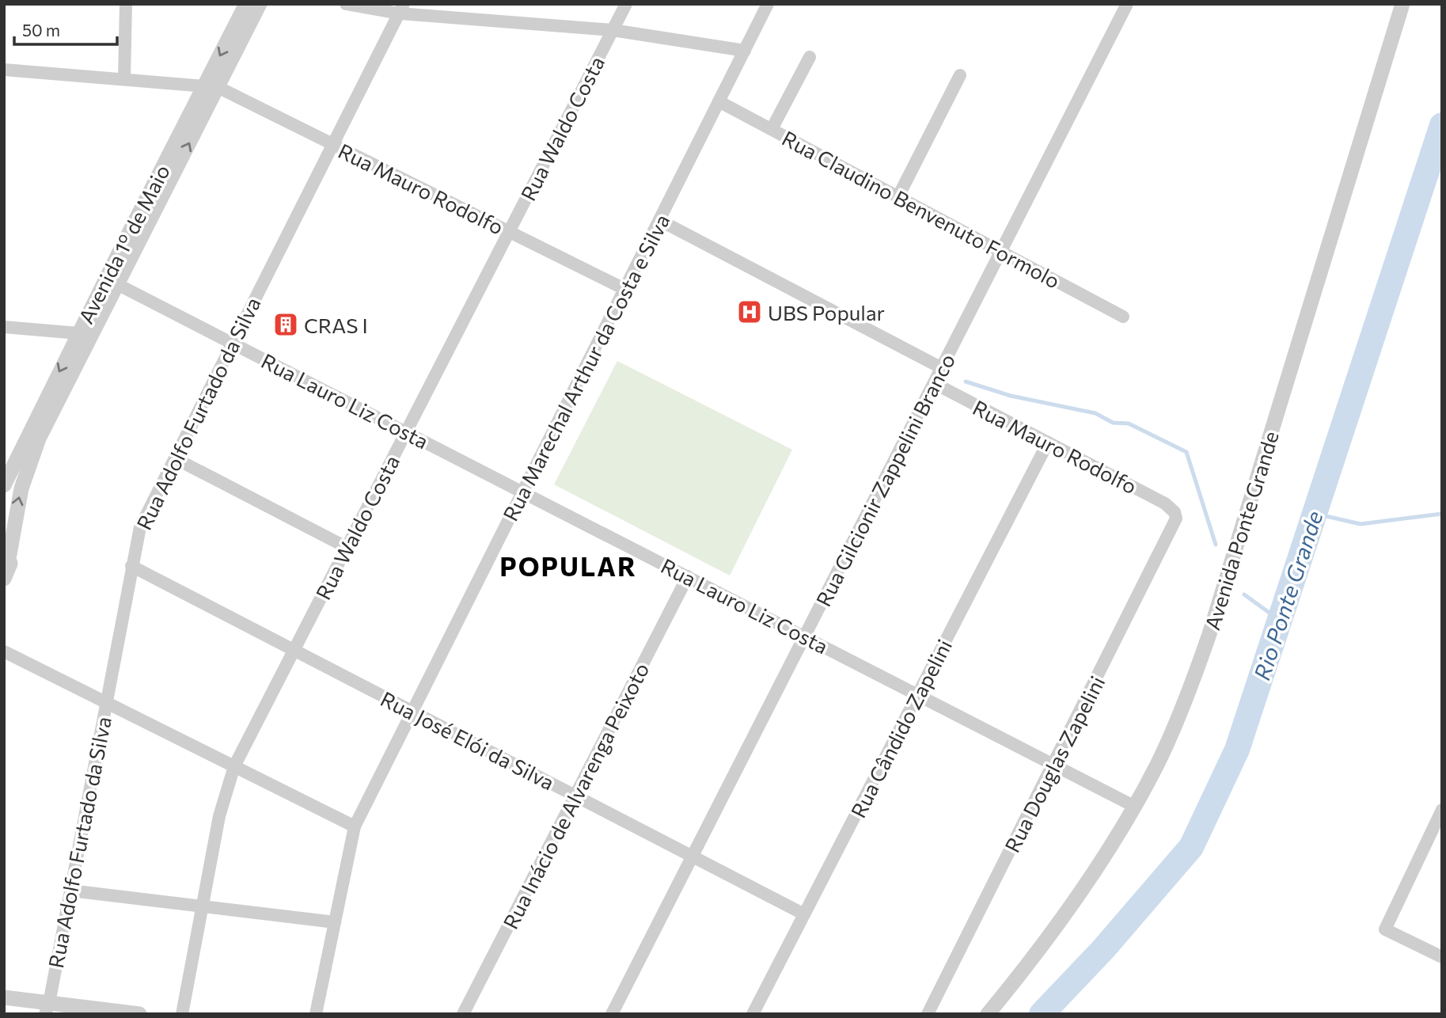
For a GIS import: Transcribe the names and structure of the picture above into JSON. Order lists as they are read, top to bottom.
{
  "streets": {
    "street": [
      "Rua Waldo Costa",
      "Rua Mauro Rodolfo",
      "Rua Claudino Benvenuto Formolo",
      "Avenida 1º de Maio",
      "Rua Marechal Arthur da Costa e Silva",
      "Rua Lauro Liz Costa",
      "Rua Adolfo Furtado da Silva",
      "Rua Gilcionir Zappelini Branco",
      "Avenida Ponte Grande",
      "Rua Cândido Zapelini",
      "Rua José Elói da Silva",
      "Rua Douglas Zapelini",
      "Rua Inácio de Alvarenga Peixoto"
    ]
  },
  "crossings": [
    ["Rua Waldo Costa", "Rua Mauro Rodolfo"],
    ["Rua Waldo Costa", "Rua Lauro Liz Costa"],
    ["Rua Waldo Costa", "Rua José Elói da Silva"],
    ["Rua Mauro Rodolfo", "Avenida 1º de Maio"],
    ["Rua Mauro Rodolfo", "Rua Marechal Arthur da Costa e Silva"],
    ["Rua Mauro Rodolfo", "Rua Adolfo Furtado da Silva"],
    ["Rua Mauro Rodolfo", "Rua Gilcionir Zappelini Branco"],
    ["Rua Mauro Rodolfo", "Rua Cândido Zapelini"],
    ["Rua Mauro Rodolfo", "Rua Douglas Zapelini"],
    ["Rua Claudino Benvenuto Formolo", "Rua Marechal Arthur da Costa e Silva"],
    ["Rua Claudino Benvenuto Formolo", "Rua Gilcionir Zappelini Branco"],
    ["Avenida 1º de Maio", "Rua Lauro Liz Costa"],
    ["Rua Marechal Arthur da Costa e Silva", "Rua Lauro Liz Costa"],
    ["Rua Marechal Arthur da Costa e Silva", "Rua José Elói da Silva"],
    ["Rua Lauro Liz Costa", "Rua Adolfo Furtado da Silva"],
    ["Rua Lauro Liz Costa", "Rua Gilcionir Zappelini Branco"],
    ["Rua Lauro Liz Costa", "Avenida Ponte Grande"],
    ["Rua Lauro Liz Costa", "Rua Cândido Zapelini"],
    ["Rua Lauro Liz Costa", "Rua Douglas Zapelini"],
    ["Rua Lauro Liz Costa", "Rua Inácio de Alvarenga Peixoto"],
    ["Rua Adolfo Furtado da Silva", "Rua José Elói da Silva"],
    ["Rua Gilcionir Zappelini Branco", "Rua José Elói da Silva"],
    ["Rua Cândido Zapelini", "Rua José Elói da Silva"],
    ["Rua José Elói da Silva", "Rua Inácio de Alvarenga Peixoto"]
  ],
  "districts": ["POPULAR"],
  "water": ["Rio Ponte Grande"],
  "places": {
    "hospital": ["UBS Popular"],
    "building": ["CRAS I"]
  },
  "scale_bar": "50 m"
}
